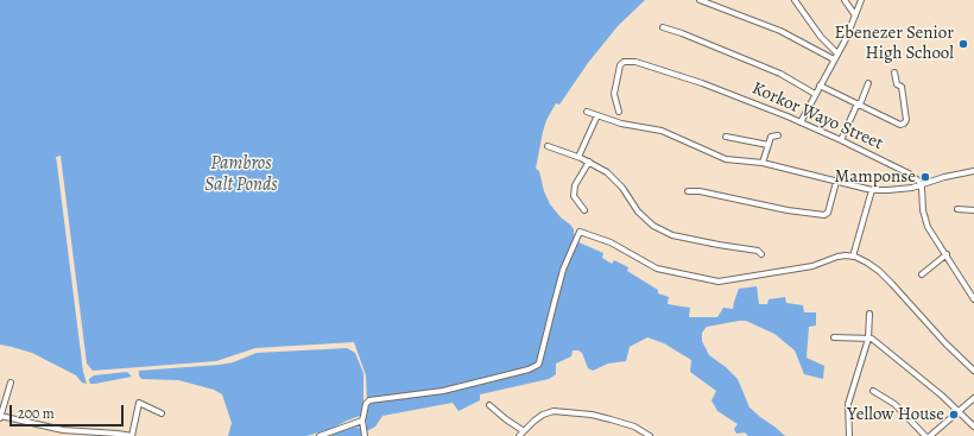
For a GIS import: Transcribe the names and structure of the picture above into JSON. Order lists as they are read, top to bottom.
{
  "streets": {
    "street": ["Korkor Wayo Street"]
  },
  "water": ["Pambros Salt Ponds"],
  "places": ["Ebenezer Senior High School", "Mamponse", "Yellow House"],
  "scale_bar": "200 m"
}
